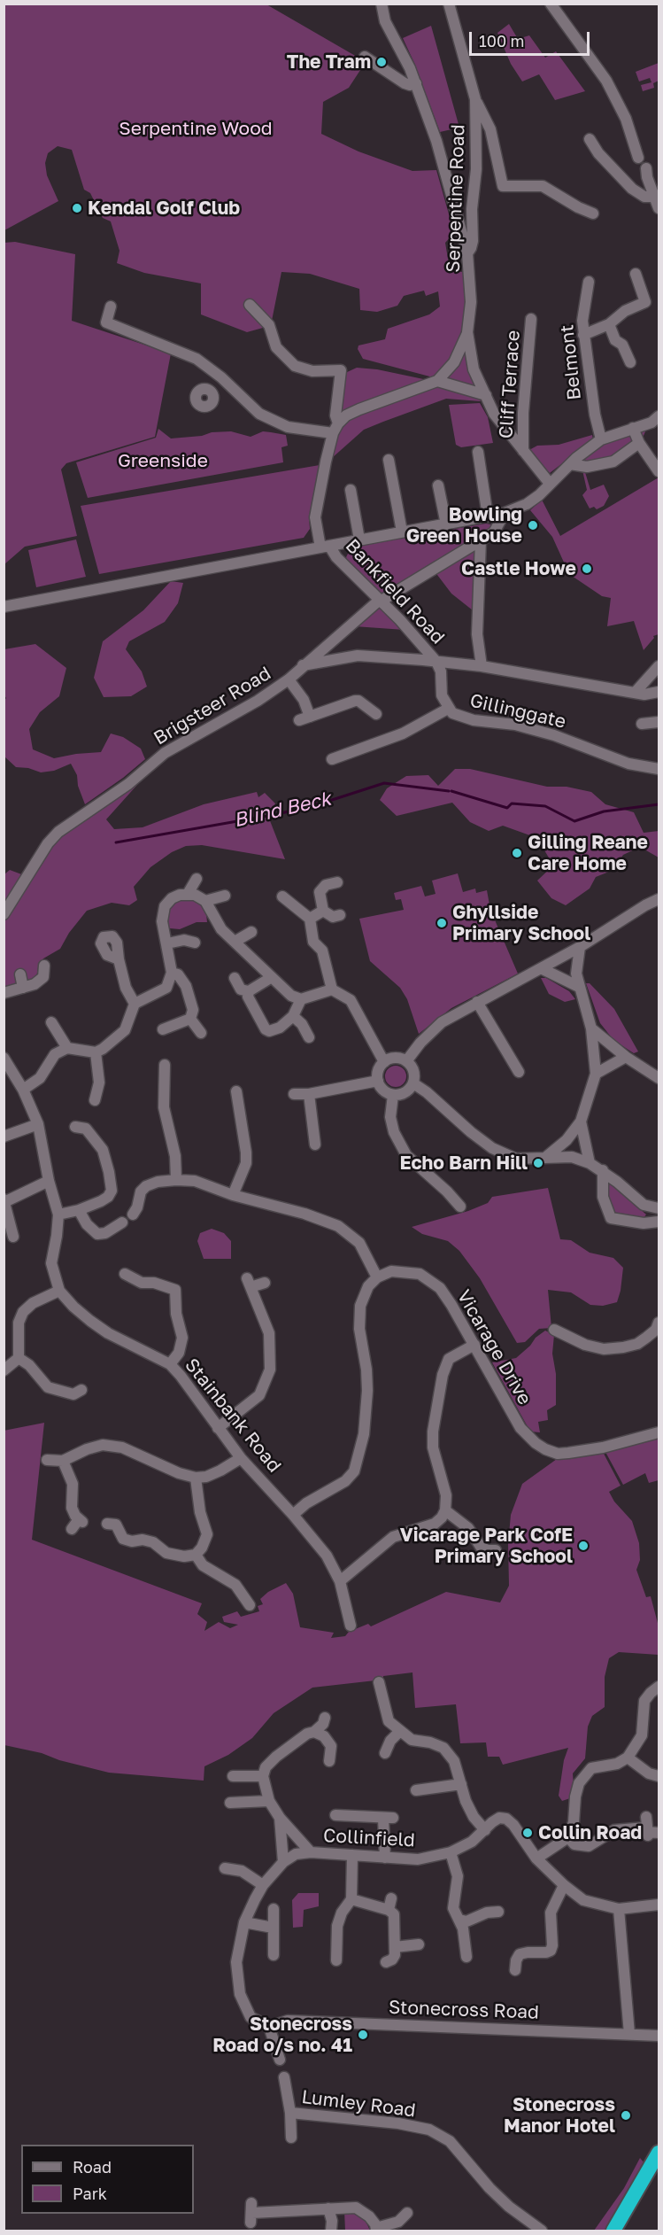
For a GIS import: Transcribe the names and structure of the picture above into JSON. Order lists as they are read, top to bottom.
{
  "streets": {
    "street": [
      "Serpentine Road",
      "Belmont",
      "Cliff Terrace",
      "Bankfield Road",
      "Brigsteer Road",
      "Gillinggate",
      "Vicarage Drive",
      "Stainbank Road",
      "Collinfield",
      "Stonecross Road",
      "Lumley Road"
    ]
  },
  "crossings": [
    ["Serpentine Road", "Cliff Terrace"],
    ["Bankfield Road", "Brigsteer Road"],
    ["Bankfield Road", "Gillinggate"],
    ["Collinfield", "Stonecross Road"]
  ],
  "water": ["Blind Beck"],
  "parks": ["Serpentine Wood", "Greenside"],
  "places": [
    "The Tram",
    "Kendal Golf Club",
    "Bowling Green House",
    "Castle Howe",
    "Gilling Reane Care Home",
    "Ghyllside Primary School",
    "Echo Barn Hill",
    "Vicarage Park CofE Primary School",
    "Collin Road",
    "Stonecross Road o/s no. 41",
    "Stonecross Manor Hotel"
  ],
  "legend": ["Road", "Park"],
  "scale_bar": "100 m"
}
